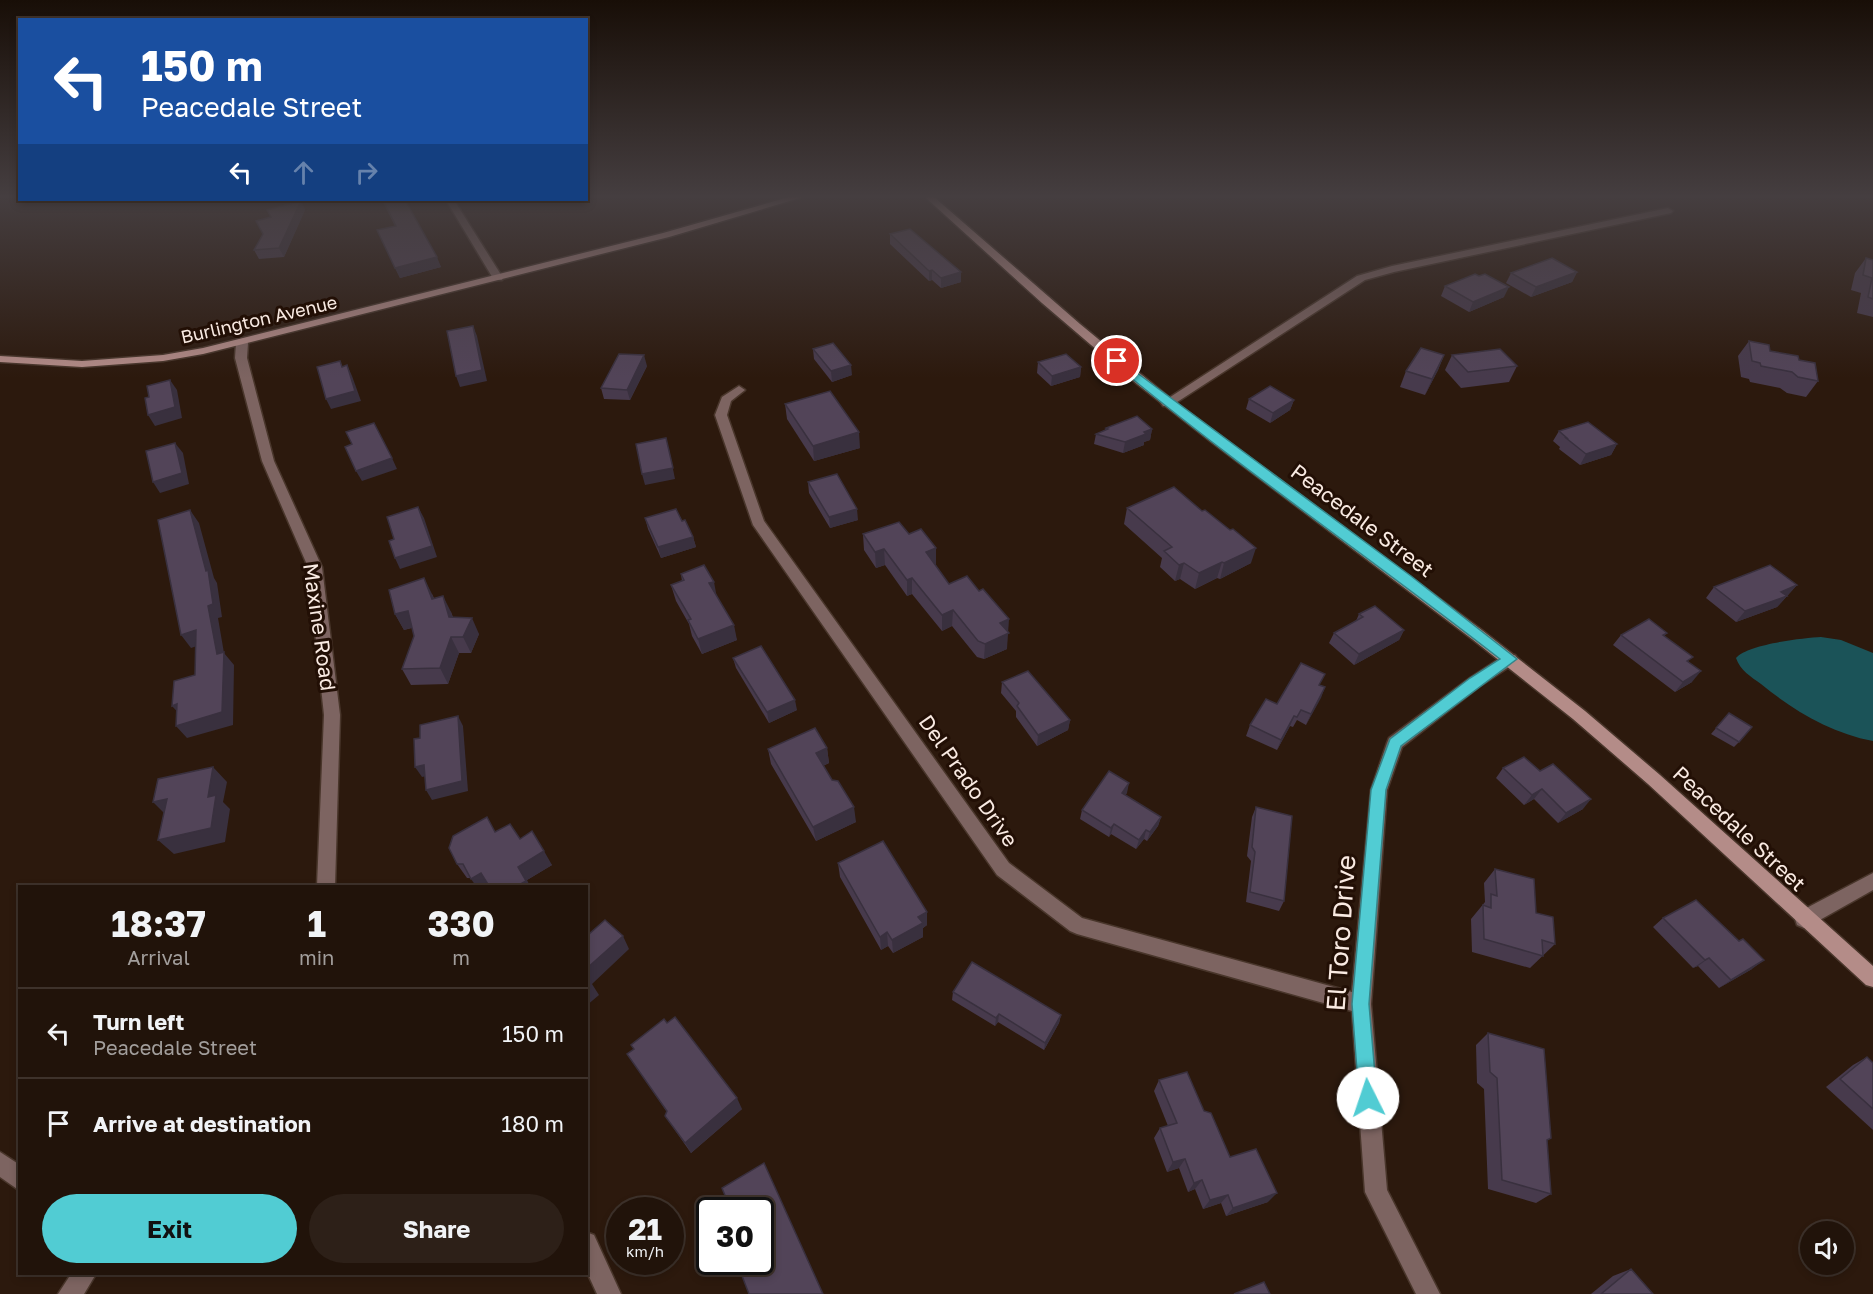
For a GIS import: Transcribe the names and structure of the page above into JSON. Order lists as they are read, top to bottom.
{
  "streets": {
    "main road": ["Burlington Avenue", "Peacedale Street"],
    "street": ["Maxine Road", "Del Prado Drive", "El Toro Drive"]
  },
  "crossings": [
    ["Burlington Avenue", "Maxine Road"],
    ["Peacedale Street", "El Toro Drive"],
    ["Del Prado Drive", "El Toro Drive"]
  ],
  "page": {
    "turn": ["150 m", "Peacedale Street"],
    "eta": [
      "18:37",
      "Arrival",
      "1",
      "min",
      "330",
      "m"
    ],
    "list": [
      {
        "name": "Turn left",
        "note": "Peacedale Street",
        "value": "150 m"
      },
      {
        "name": "Arrive at destination",
        "value": "180 m"
      }
    ],
    "buttons": ["Exit", "Share"],
    "speed": "21 km/h",
    "limit": "30"
  }
}
